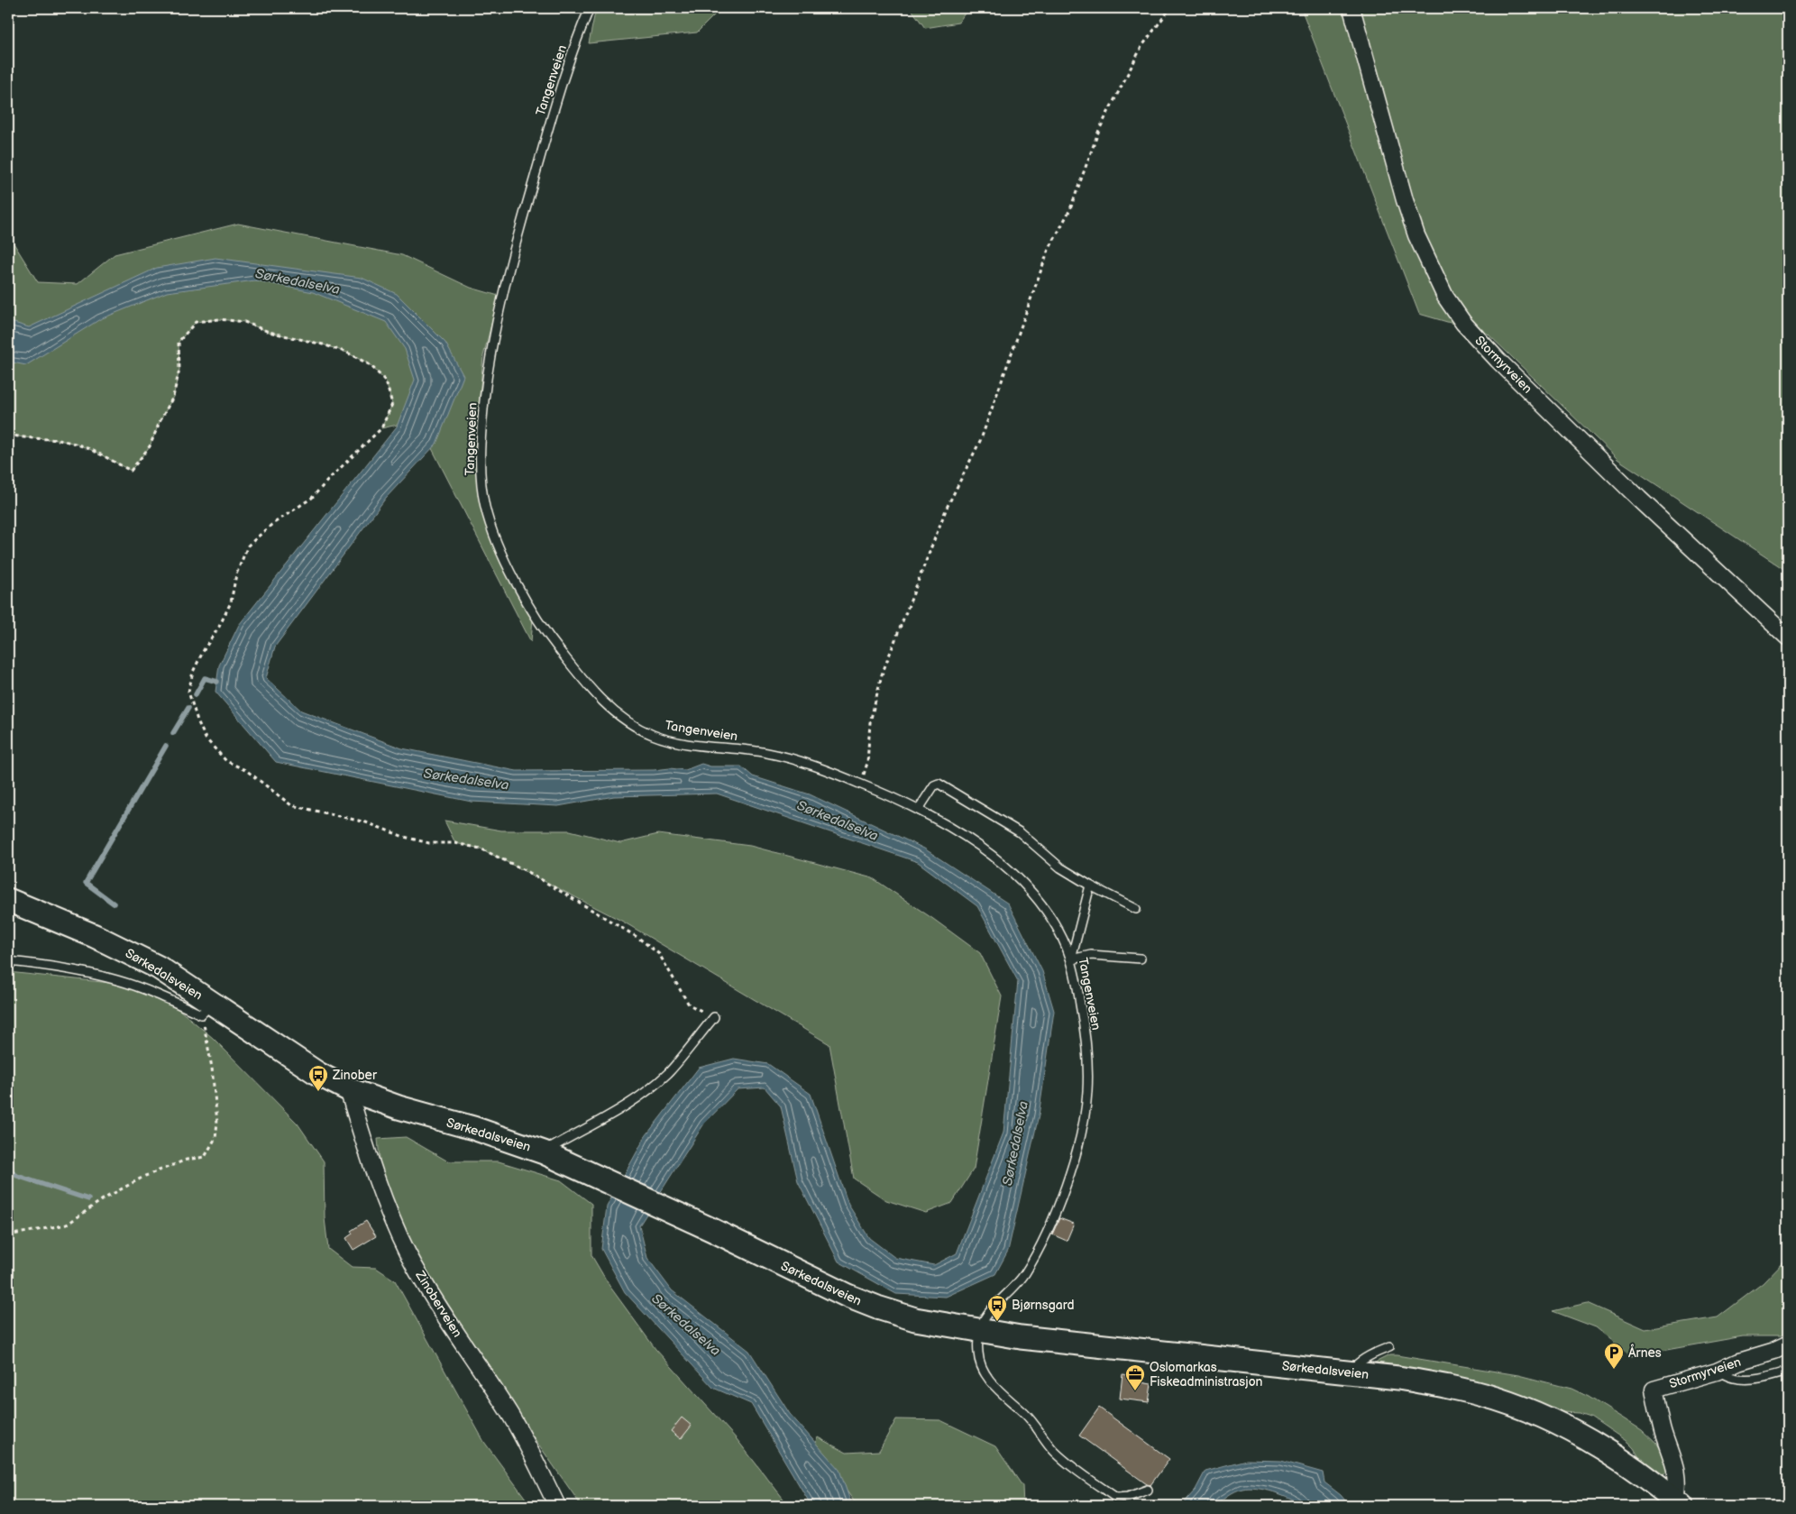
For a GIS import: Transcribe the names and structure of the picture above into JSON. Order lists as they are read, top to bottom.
{
  "streets": {
    "street": ["Stormyrveien", "Sørkedalsveien", "Zinoberveien"],
    "lane": ["Tangenveien"]
  },
  "crossings": [
    ["Tangenveien", "Sørkedalsveien"],
    ["Stormyrveien", "Sørkedalsveien"],
    ["Sørkedalsveien", "Zinoberveien"]
  ],
  "water": ["Sørkedalselva"],
  "places": {
    "bus stop": ["Zinober", "Bjørnsgard"],
    "parking": ["Årnes"],
    "office": ["Oslomarkas Fiskeadministrasjon"]
  }
}
